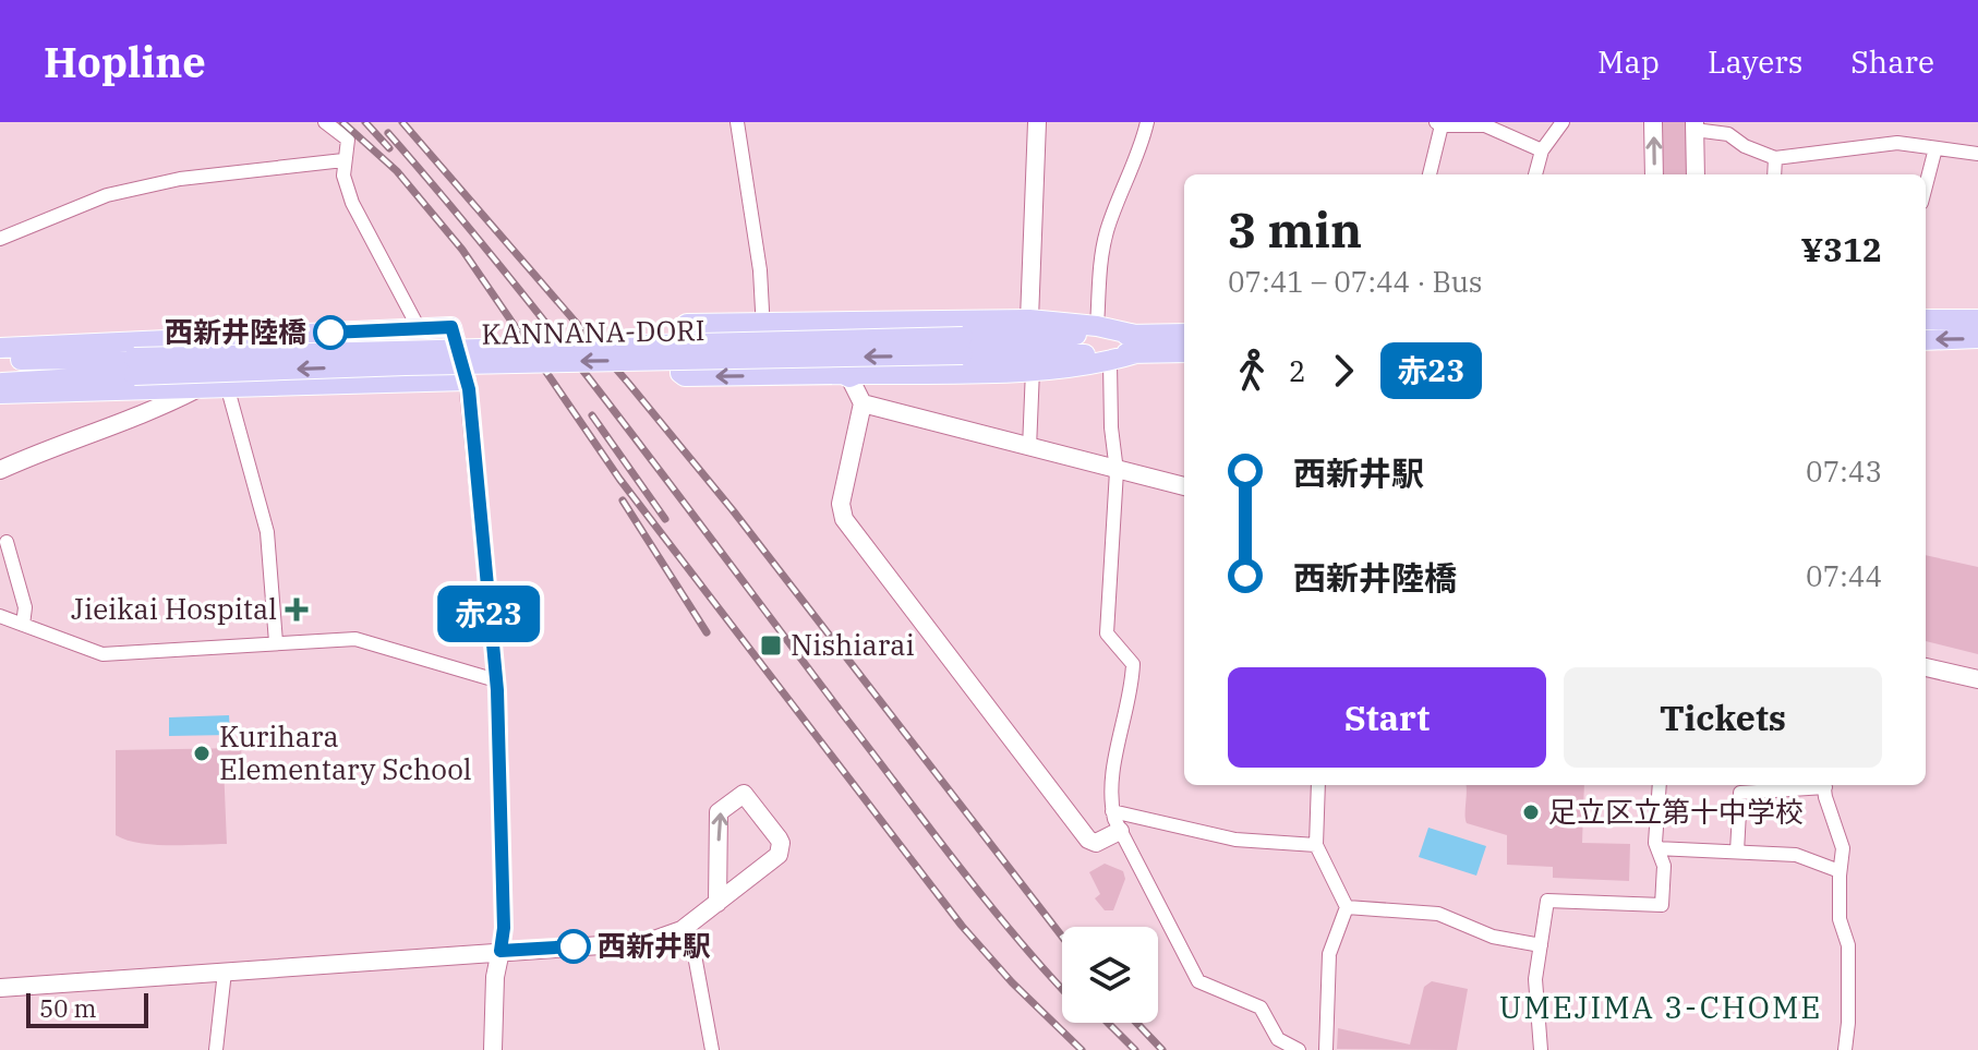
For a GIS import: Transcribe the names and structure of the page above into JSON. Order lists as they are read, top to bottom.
{
  "streets": {
    "main road": ["KANNANA-DORI"]
  },
  "districts": ["UMEJIMA 3-CHOME"],
  "places": {
    "other": [
      "西新井陸橋",
      "Kurihara Elementary School",
      "足立区立第十中学校",
      "西新井駅"
    ],
    "health": ["Jieikai Hospital"],
    "transit": ["Nishiarai"]
  },
  "lines": ["bus line 赤23"],
  "scale_bar": "50 m",
  "page": {
    "header": "Hopline",
    "nav": ["Map", "Layers", "Share"],
    "on_map": "赤23",
    "heading": ["3 min", "07:41 – 07:44 · Bus", "¥312"],
    "legs": ["2", "赤23"],
    "list": [
      {
        "name": "西新井駅",
        "value": "07:43"
      },
      {
        "name": "西新井陸橋",
        "value": "07:44"
      }
    ],
    "buttons": ["Start", "Tickets"],
    "scale": "50 m"
  }
}
